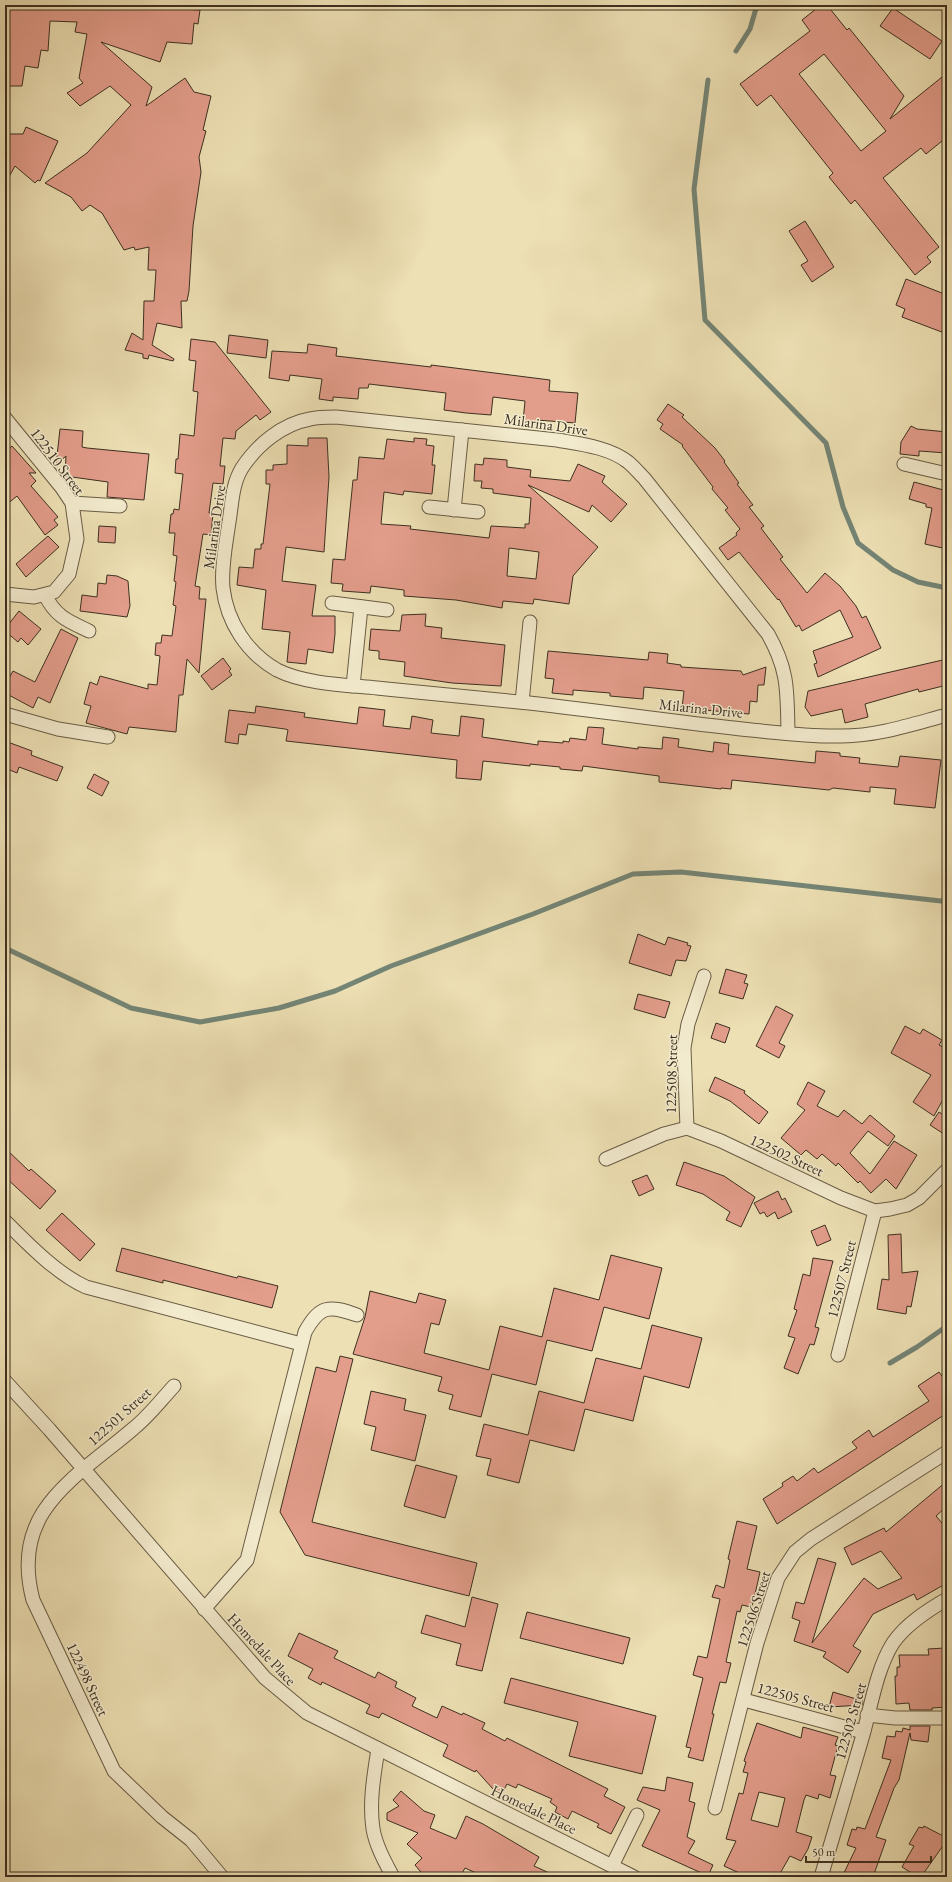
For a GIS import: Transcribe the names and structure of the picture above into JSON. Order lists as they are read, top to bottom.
{
  "streets": {
    "street": [
      "Milarina Drive",
      "122510 Street",
      "122508 Street",
      "122502 Street",
      "122507 Street",
      "122501 Street",
      "122506 Street",
      "Homedale Place",
      "122498 Street",
      "122505 Street"
    ]
  },
  "crossings": [
    ["122508 Street", "122502 Street"],
    ["122502 Street", "122507 Street"],
    ["122502 Street", "122505 Street"],
    ["122501 Street", "Homedale Place"],
    ["122501 Street", "122498 Street"],
    ["122506 Street", "122505 Street"],
    ["Homedale Place", "122498 Street"]
  ],
  "scale_bar": "50 m"
}
